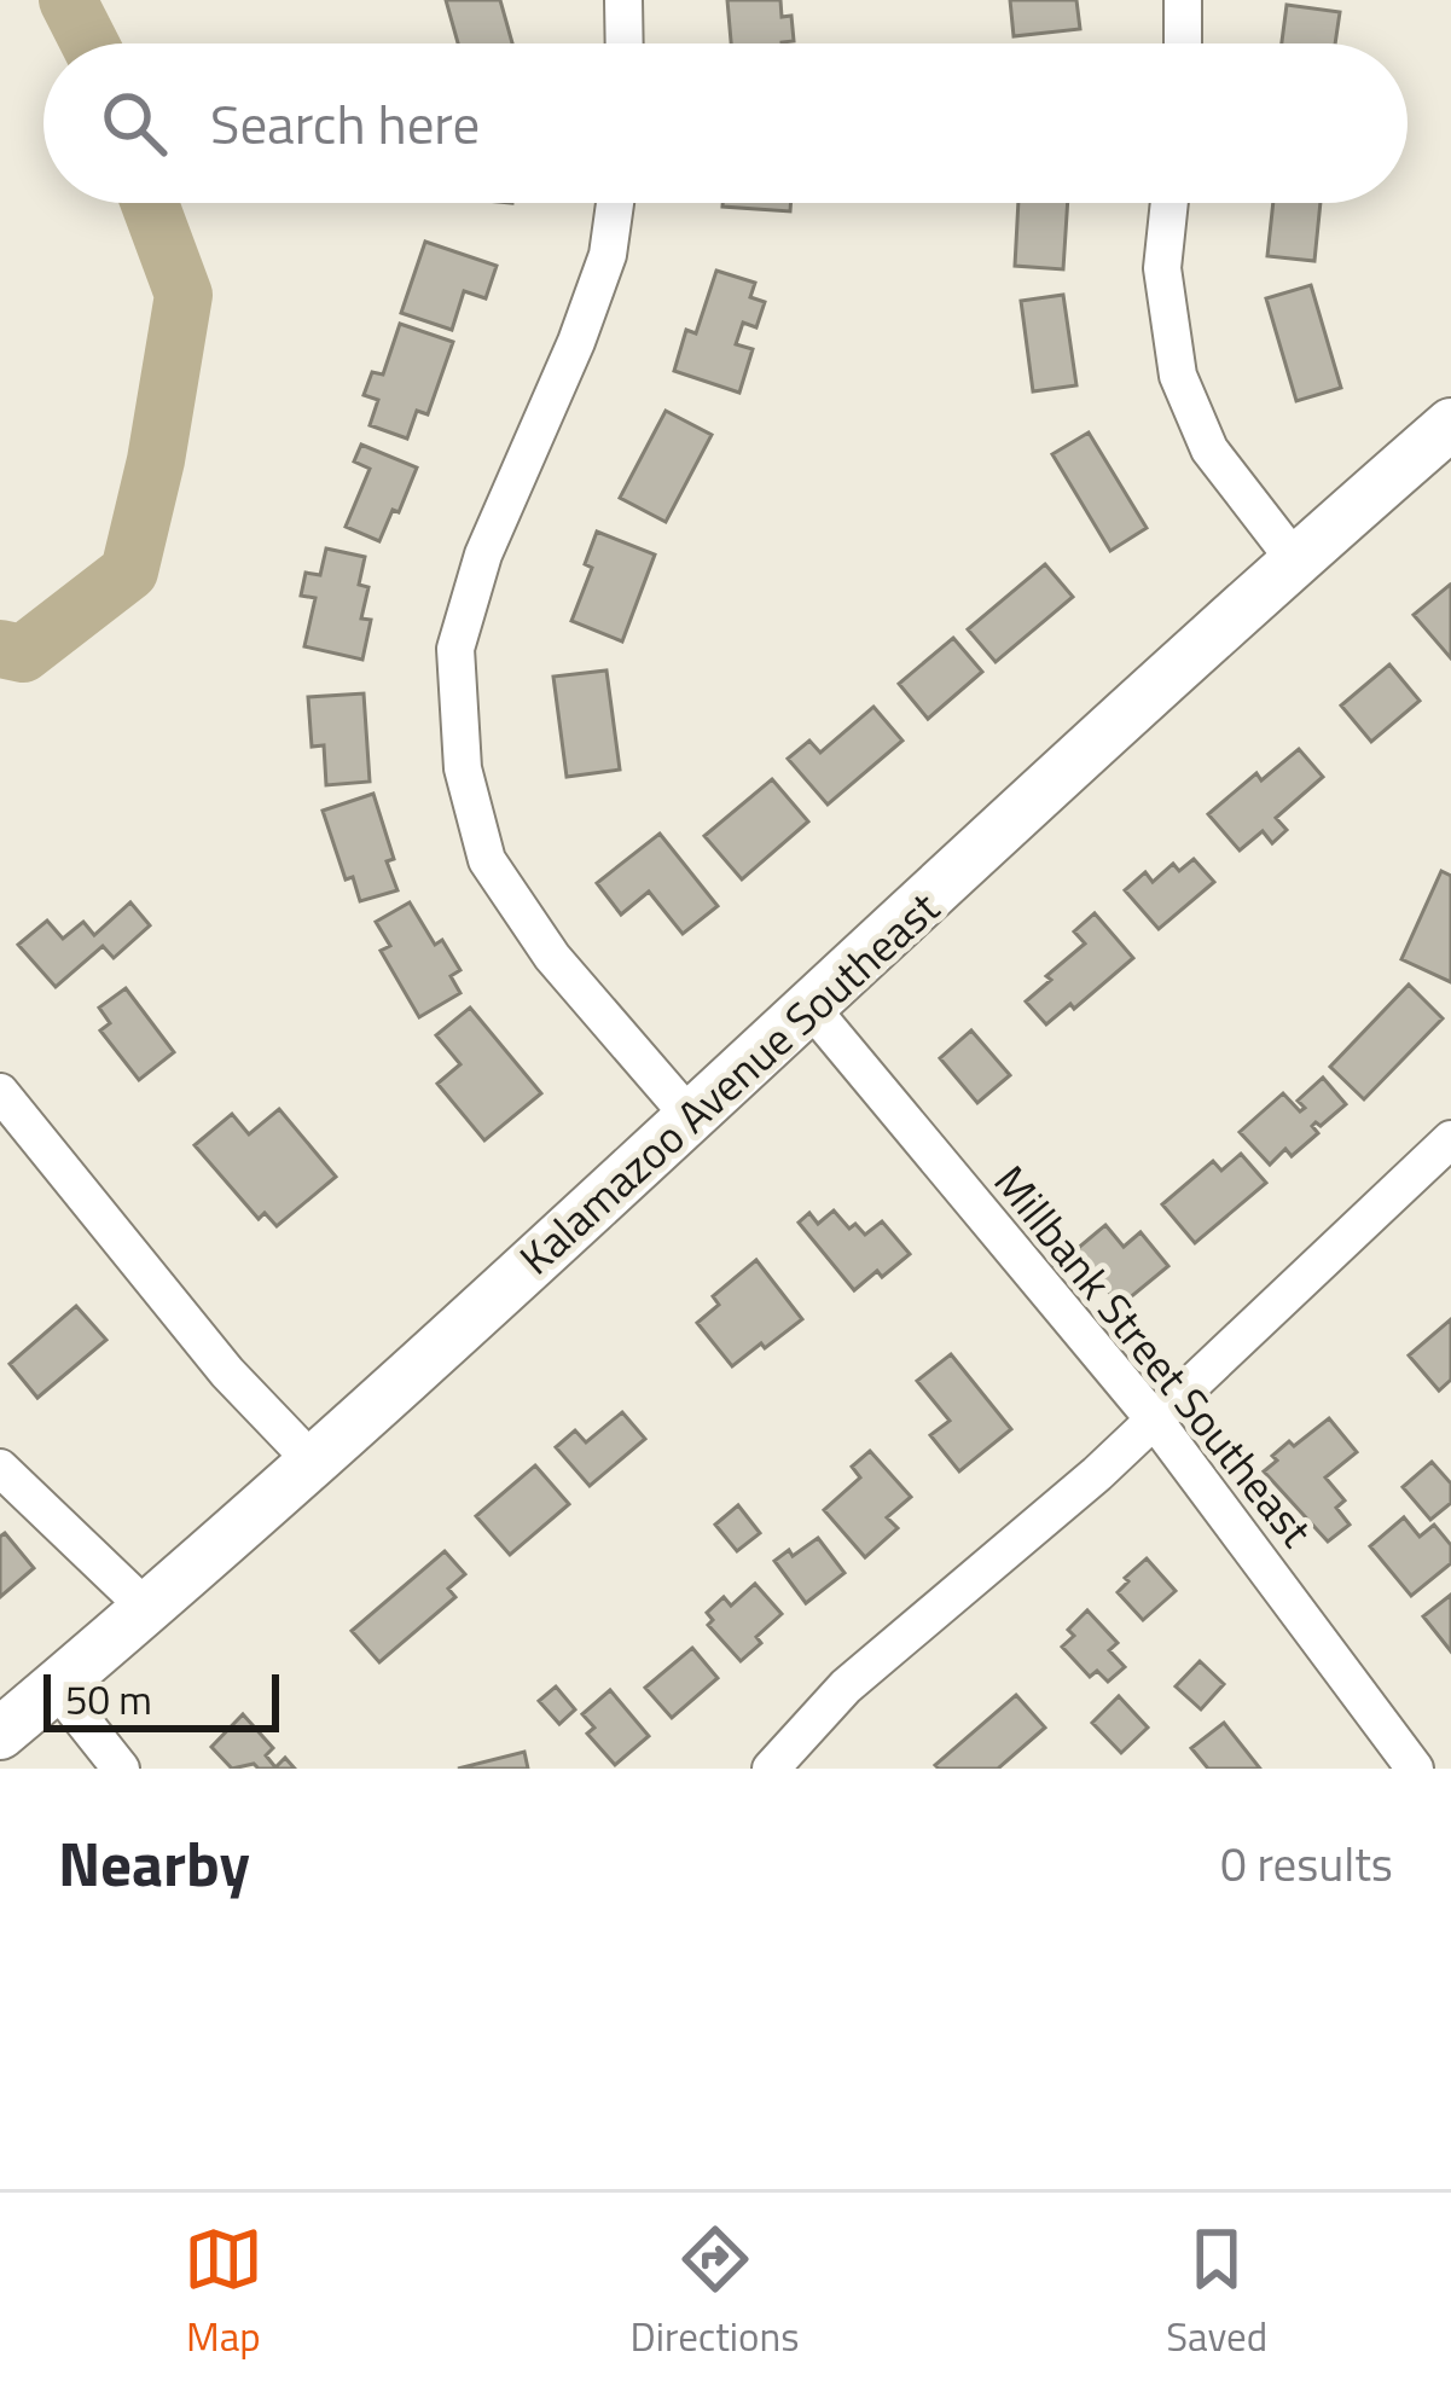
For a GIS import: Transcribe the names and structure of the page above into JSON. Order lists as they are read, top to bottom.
{
  "streets": {
    "main road": ["Kalamazoo Avenue Southeast"],
    "street": ["Millbank Street Southeast"]
  },
  "crossings": [
    ["Kalamazoo Avenue Southeast", "Millbank Street Southeast"]
  ],
  "scale_bar": "50 m",
  "page": {
    "search": "Search here",
    "scale": "50 m",
    "heading": ["Nearby", "0 results"],
    "nav": ["Map", "Directions", "Saved"]
  }
}
